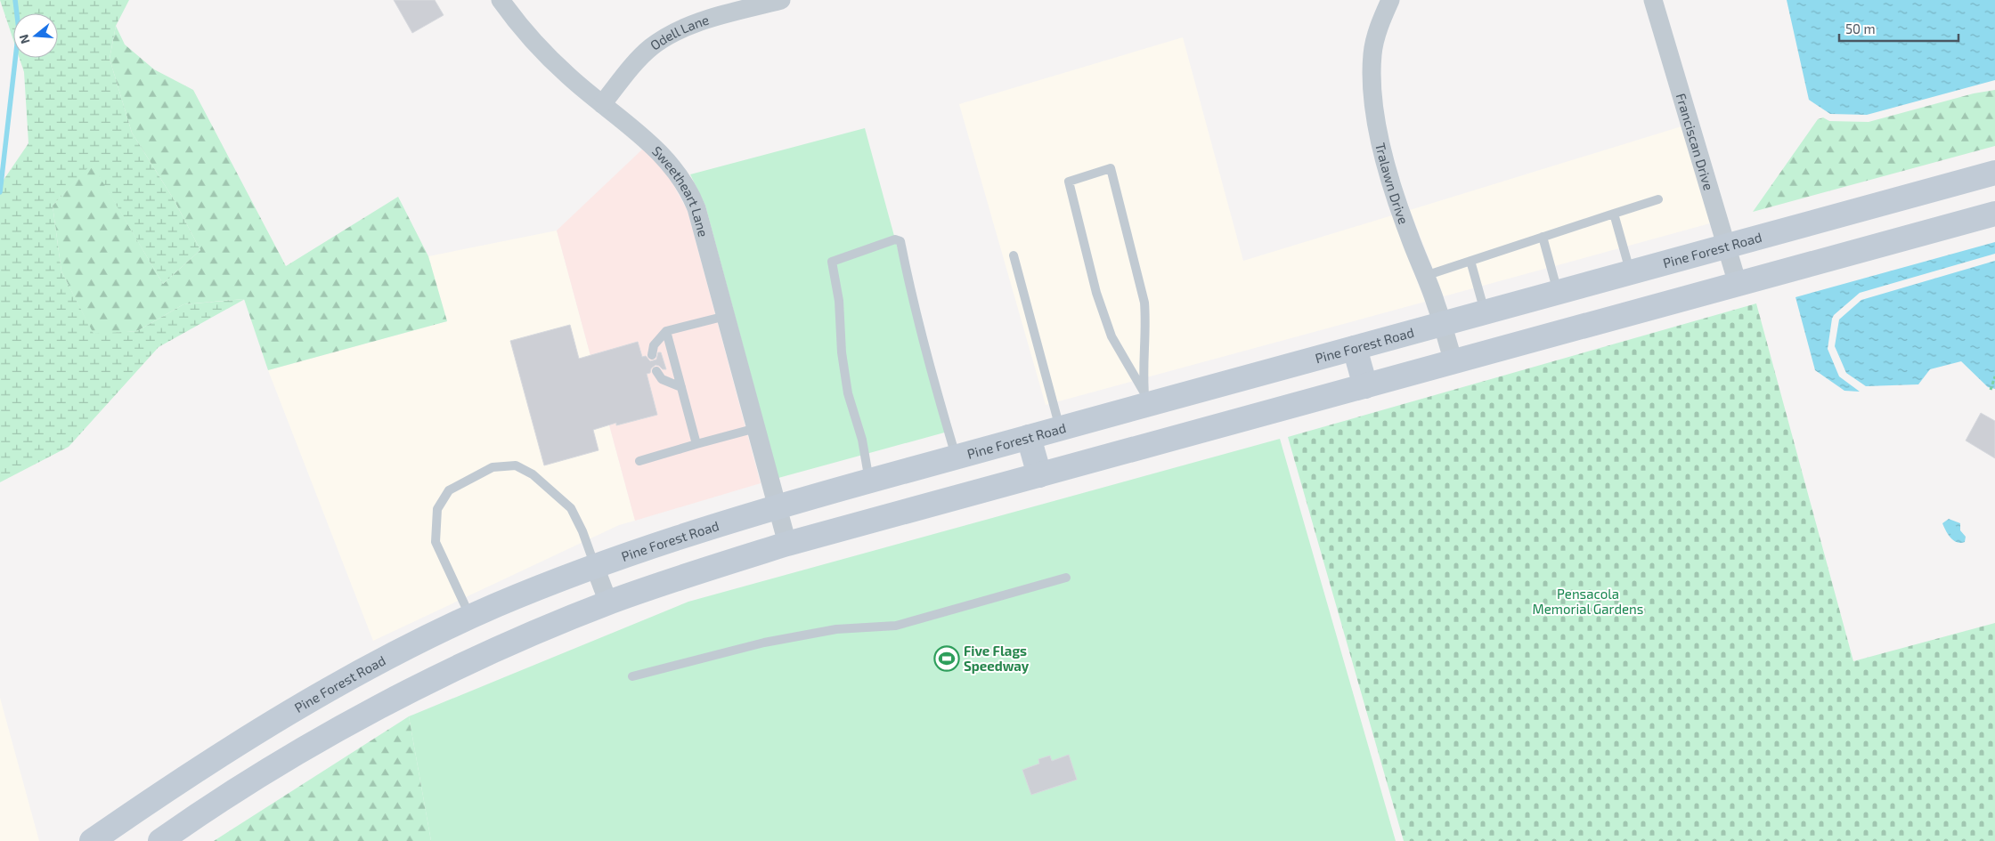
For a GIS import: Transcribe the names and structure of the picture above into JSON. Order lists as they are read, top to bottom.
{
  "streets": {
    "main road": ["Pine Forest Road"],
    "street": [
      "Odell Lane",
      "Franciscan Drive",
      "Tralawn Drive",
      "Sweetheart Lane"
    ]
  },
  "crossings": [
    ["Odell Lane", "Sweetheart Lane"],
    ["Franciscan Drive", "Pine Forest Road"],
    ["Tralawn Drive", "Pine Forest Road"],
    ["Sweetheart Lane", "Pine Forest Road"]
  ],
  "parks": ["Pensacola Memorial Gardens"],
  "places": {
    "sports": ["Five Flags Speedway"]
  },
  "scale_bar": "50 m",
  "north": "left"
}
